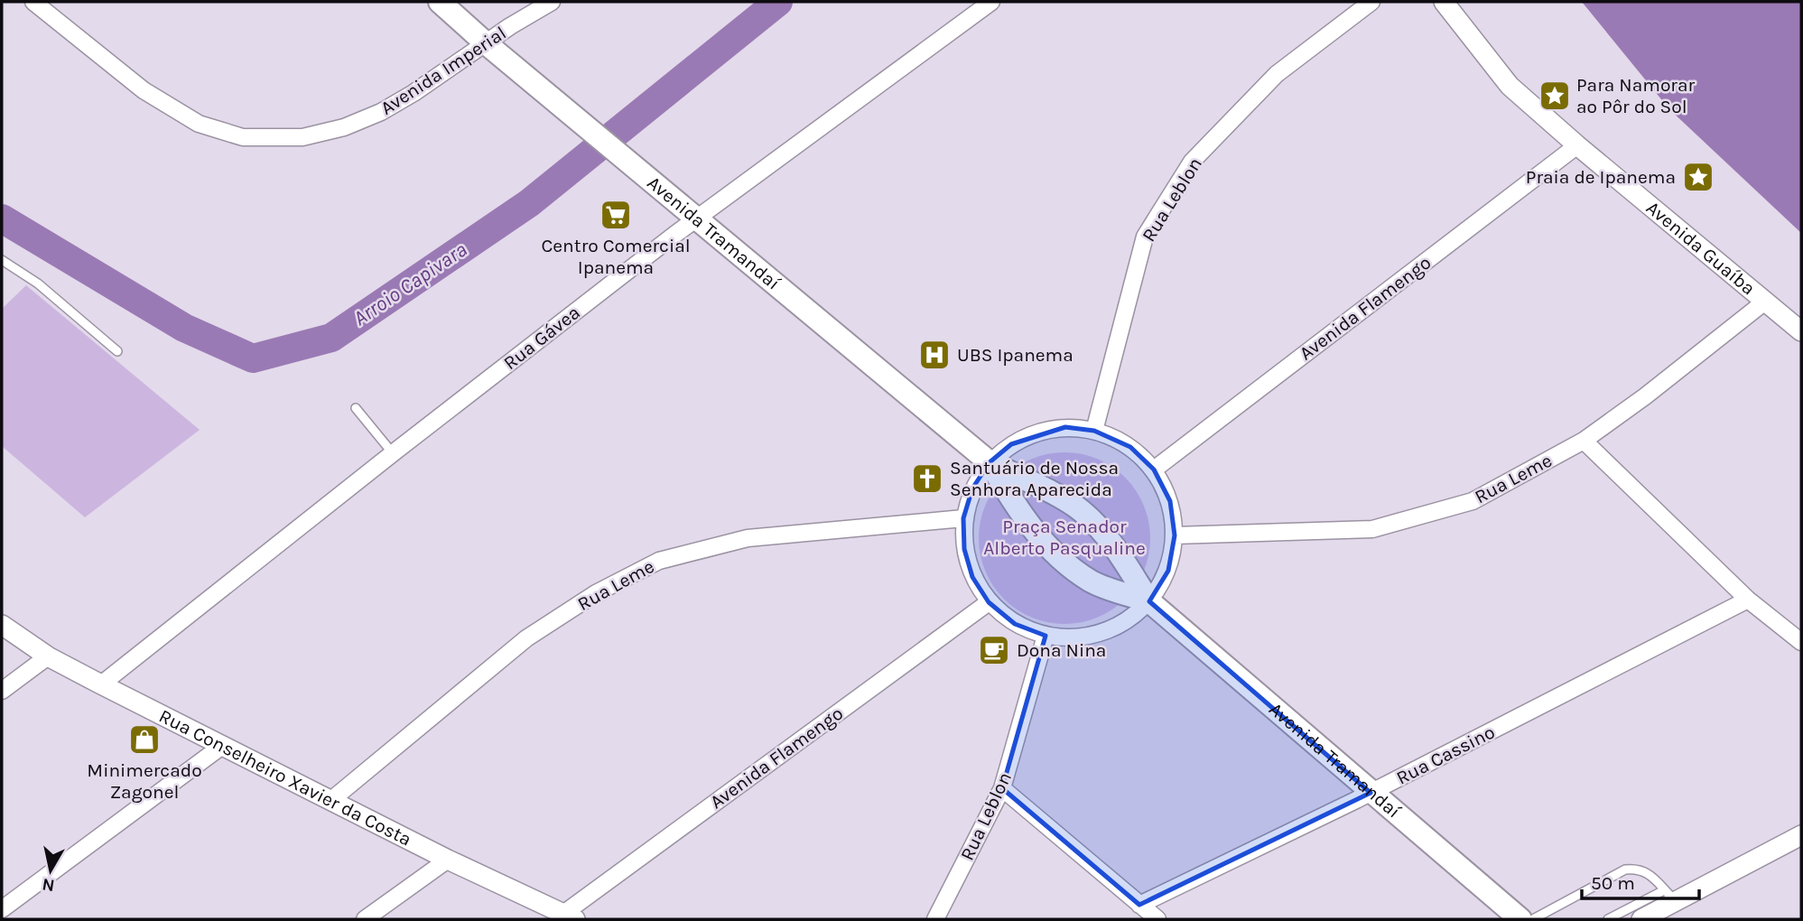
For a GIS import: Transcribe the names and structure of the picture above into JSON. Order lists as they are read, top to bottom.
{
  "streets": {
    "main road": ["Avenida Tramandaí"],
    "street": [
      "Avenida Imperial",
      "Rua Leblon",
      "Avenida Guaíba",
      "Avenida Flamengo",
      "Rua Gávea",
      "Rua Leme",
      "Rua Cassino",
      "Rua Conselheiro Xavier da Costa"
    ]
  },
  "crossings": [
    ["Avenida Imperial", "Avenida Tramandaí"],
    ["Avenida Tramandaí", "Rua Gávea"],
    ["Avenida Tramandaí", "Rua Cassino"],
    ["Avenida Guaíba", "Avenida Flamengo"],
    ["Avenida Guaíba", "Rua Leme"],
    ["Avenida Flamengo", "Rua Conselheiro Xavier da Costa"],
    ["Rua Gávea", "Rua Conselheiro Xavier da Costa"],
    ["Rua Leme", "Rua Conselheiro Xavier da Costa"]
  ],
  "water": ["Arroio Capivara"],
  "parks": ["Praça Senador Alberto Pasqualine"],
  "places": {
    "place": ["Para Namorar ao Pôr do Sol", "Praia de Ipanema"],
    "supermarket": ["Centro Comercial Ipanema"],
    "hospital": ["UBS Ipanema"],
    "church": ["Santuário de Nossa Senhora Aparecida"],
    "cafe": ["Dona Nina"],
    "shop": ["Minimercado Zagonel"]
  },
  "scale_bar": "50 m",
  "north": "bottom"
}
